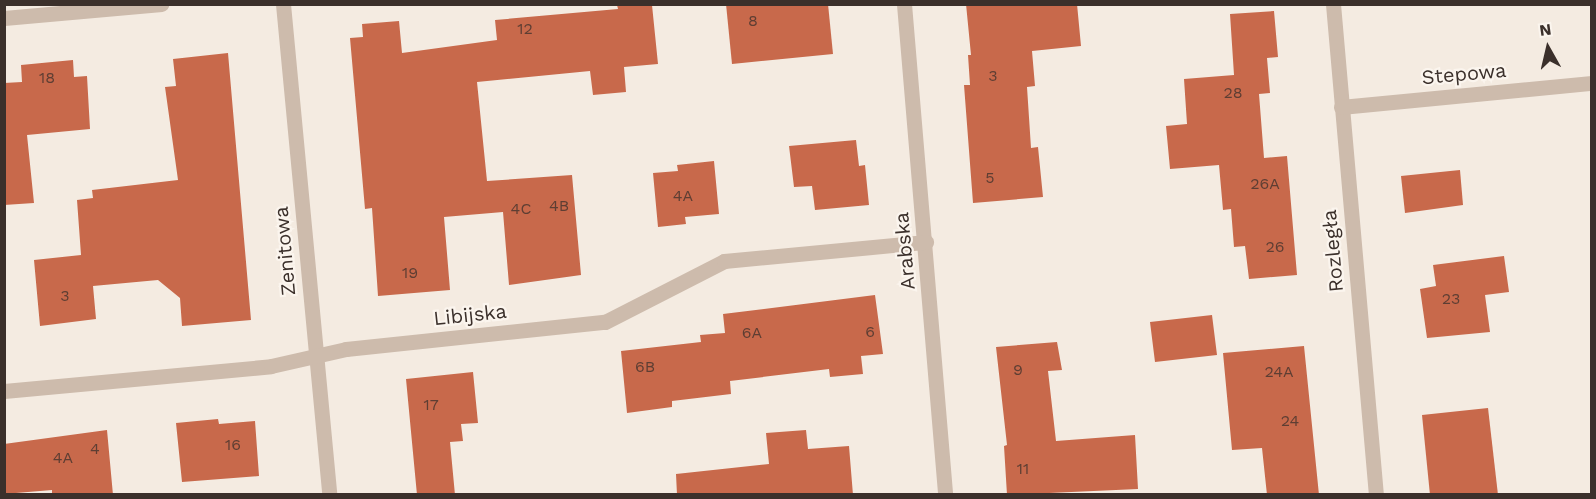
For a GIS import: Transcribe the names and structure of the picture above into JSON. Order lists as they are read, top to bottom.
{
  "streets": {
    "street": [
      "Stepowa",
      "Zenitowa",
      "Arabska",
      "Rozległa",
      "Libijska"
    ]
  },
  "crossings": [
    ["Stepowa", "Rozległa"],
    ["Zenitowa", "Libijska"],
    ["Arabska", "Libijska"]
  ],
  "house_numbers": [
    "8",
    "12",
    "3",
    "18",
    "28",
    "5",
    "26A",
    "4A",
    "4B",
    "4C",
    "26",
    "19",
    "3",
    "23",
    "6",
    "6A",
    "6B",
    "9",
    "24A",
    "17",
    "24",
    "16",
    "4",
    "4A",
    "11"
  ],
  "north": "top"
}
